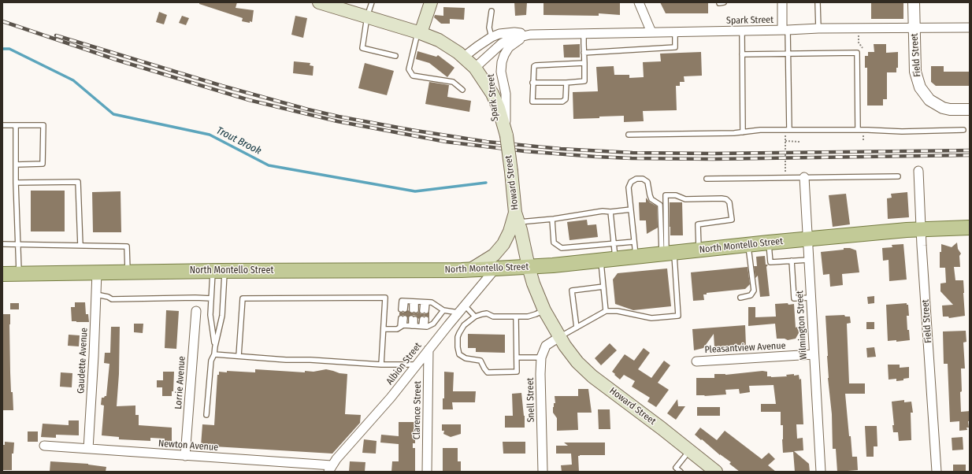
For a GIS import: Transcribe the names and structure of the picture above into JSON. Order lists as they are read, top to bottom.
{
  "streets": {
    "main road": ["Howard Street", "North Montello Street"],
    "street": [
      "Spark Street",
      "Field Street",
      "Wilmington Street",
      "Pleasantview Avenue",
      "Gaudette Avenue",
      "Albion Street",
      "Lorrie Avenue",
      "Snell Street",
      "Clarence Street",
      "Newton Avenue"
    ]
  },
  "crossings": [
    ["Spark Street", "Field Street"],
    ["Spark Street", "Howard Street"],
    ["Field Street", "North Montello Street"],
    ["Howard Street", "North Montello Street"],
    ["Howard Street", "Snell Street"],
    ["North Montello Street", "Wilmington Street"],
    ["North Montello Street", "Gaudette Avenue"],
    ["North Montello Street", "Albion Street"],
    ["Wilmington Street", "Pleasantview Avenue"],
    ["Gaudette Avenue", "Newton Avenue"],
    ["Albion Street", "Clarence Street"],
    ["Albion Street", "Newton Avenue"],
    ["Lorrie Avenue", "Newton Avenue"]
  ],
  "water": ["Trout Brook"]
}
